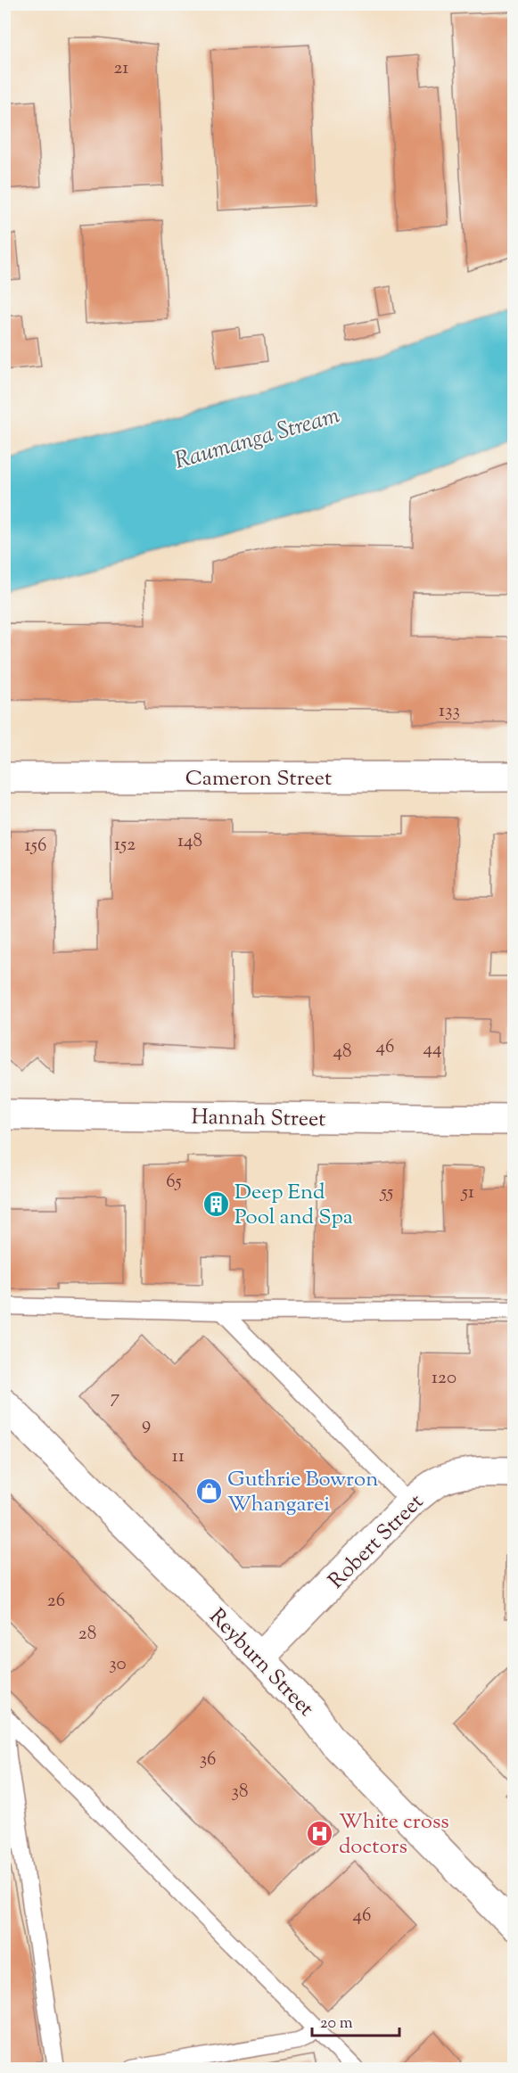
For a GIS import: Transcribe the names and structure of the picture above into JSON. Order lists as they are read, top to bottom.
{
  "streets": {
    "street": [
      "Cameron Street",
      "Hannah Street",
      "Robert Street",
      "Reyburn Street"
    ]
  },
  "crossings": [
    ["Robert Street", "Reyburn Street"]
  ],
  "water": ["Raumanga Stream"],
  "places": {
    "building": ["Deep End Pool and Spa"],
    "shop": ["Guthrie Bowron Whangarei"],
    "hospital": ["White cross doctors"]
  },
  "house_numbers": [
    "21",
    "133",
    "148",
    "152",
    "156",
    "46",
    "44",
    "48",
    "65",
    "55",
    "51",
    "120",
    "7",
    "9",
    "11",
    "26",
    "28",
    "30",
    "36",
    "38",
    "46"
  ],
  "scale_bar": "20 m"
}
